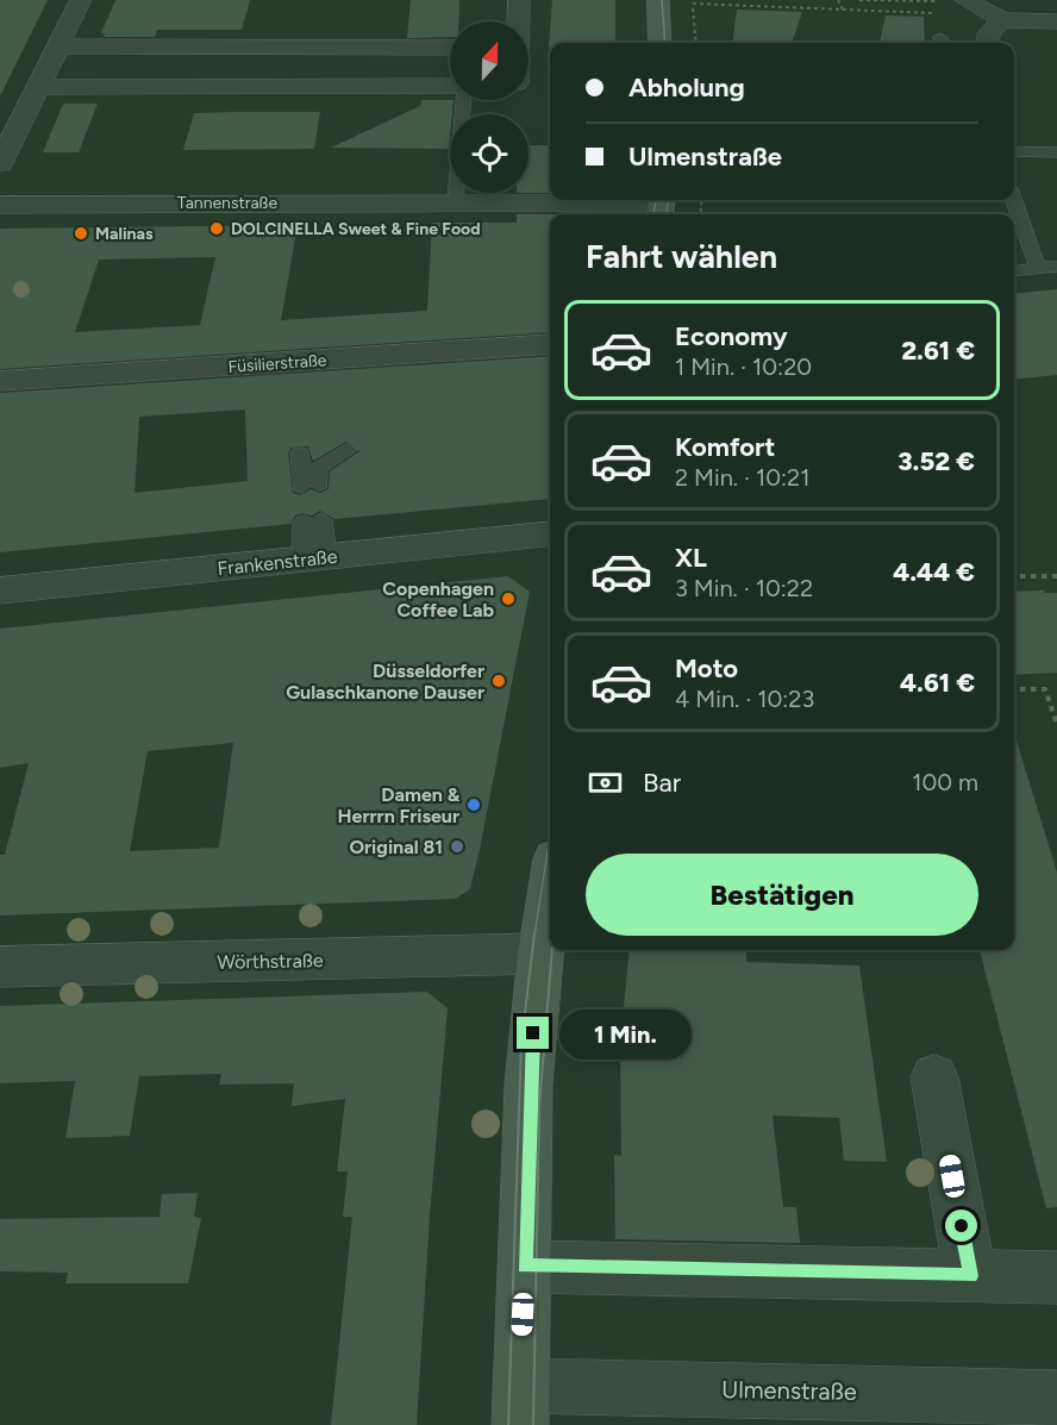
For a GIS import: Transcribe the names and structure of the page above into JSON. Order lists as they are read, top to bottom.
{
  "streets": {
    "main road": ["Ulmenstraße"],
    "street": [
      "Tannenstraße",
      "Füsilierstraße",
      "Frankenstraße",
      "Wörthstraße"
    ]
  },
  "crossings": [
    ["Wörthstraße", "Ulmenstraße"]
  ],
  "places": [
    "DOLCINELLA Sweet & Fine Food",
    "Malinas",
    "Copenhagen Coffee Lab",
    "Düsseldorfer Gulaschkanone Dauser",
    "Damen & Herrrn Friseur",
    "Original 81"
  ],
  "north": "top",
  "page": {
    "banner": ["Abholung", "Ulmenstraße"],
    "heading": "Fahrt wählen",
    "list": [
      {
        "name": "Economy",
        "note": "1 Min. · 10:20",
        "value": "2.61 €"
      },
      {
        "name": "Komfort",
        "note": "2 Min. · 10:21",
        "value": "3.52 €"
      },
      {
        "name": "XL",
        "note": "3 Min. · 10:22",
        "value": "4.44 €"
      },
      {
        "name": "Moto",
        "note": "4 Min. · 10:23",
        "value": "4.61 €"
      }
    ],
    "pay": ["Bar", "100 m"],
    "buttons": "Bestätigen",
    "bubble": "1 Min."
  }
}
